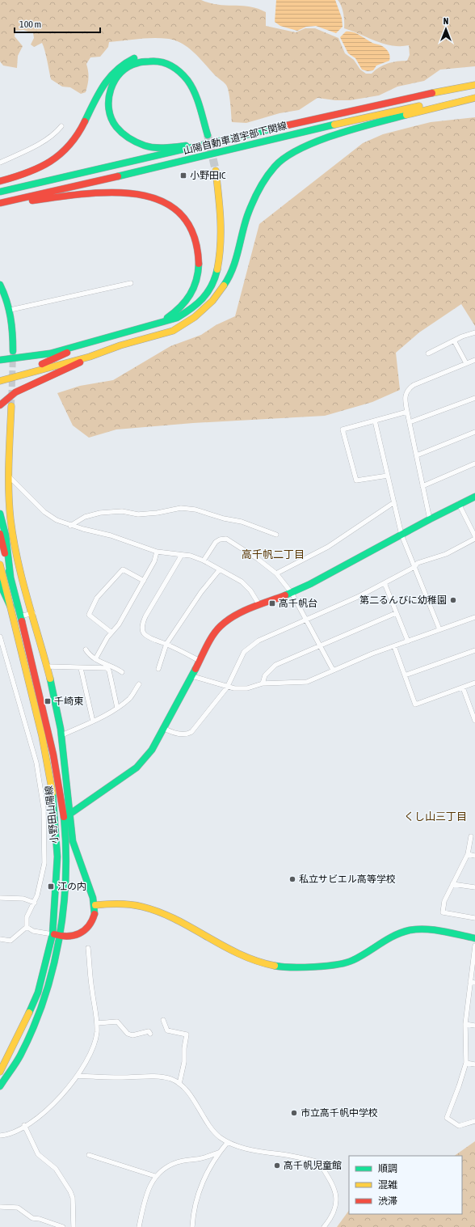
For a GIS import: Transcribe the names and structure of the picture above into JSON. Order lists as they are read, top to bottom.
{
  "streets": {
    "main road": ["山陽自動車道宇部下関線", "小野田山陽線"]
  },
  "districts": ["高千帆二丁目", "くし山三丁目"],
  "places": {
    "transit": [
      "小野田IC",
      "高千帆台",
      "千崎東",
      "江の内"
    ],
    "other": [
      "第二るんびに幼稚園",
      "私立サビエル高等学校",
      "市立高千帆中学校",
      "高千帆児童館"
    ]
  },
  "legend": ["順調", "混雑", "渋滞"],
  "scale_bar": "100 m",
  "north": "top"
}
